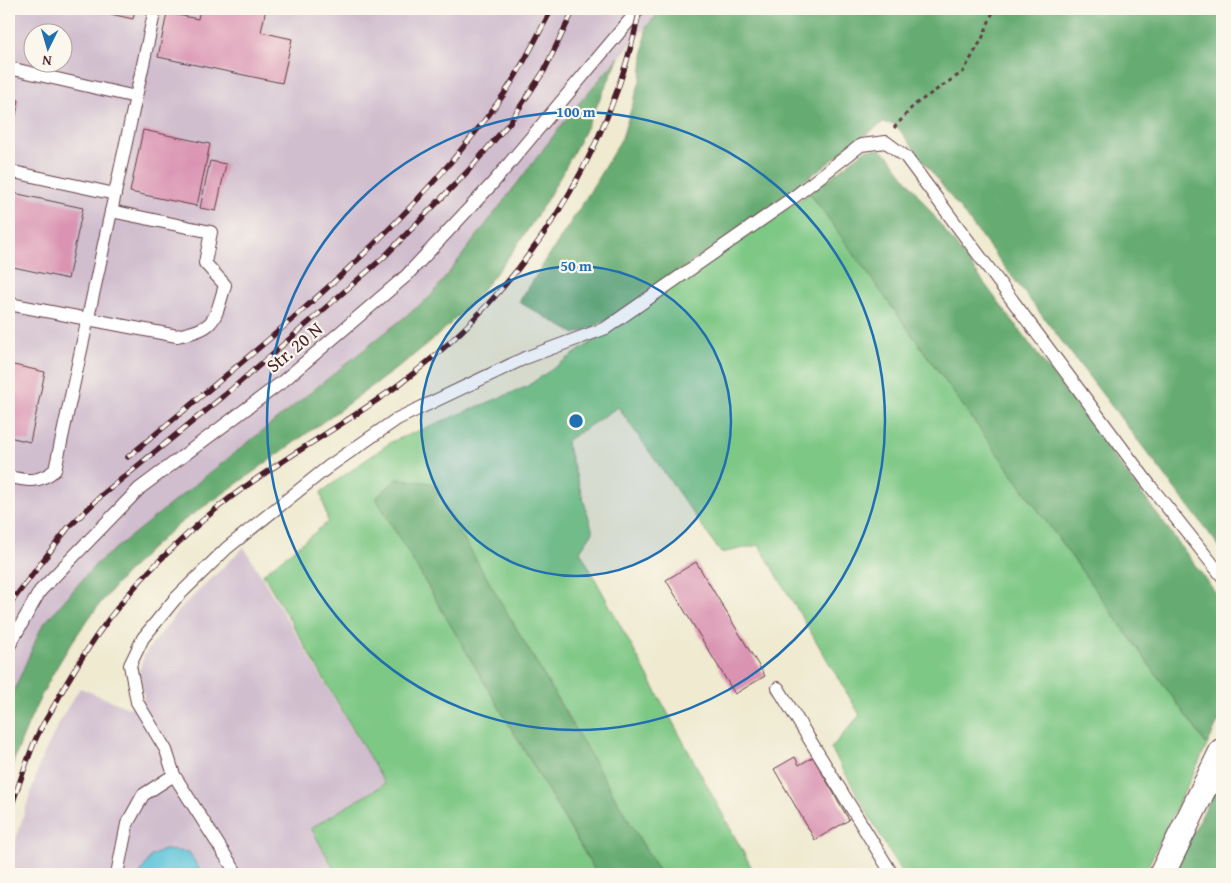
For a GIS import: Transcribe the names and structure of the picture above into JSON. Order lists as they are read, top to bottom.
{
  "streets": {
    "lane": ["Str. 20 N"]
  },
  "north": "bottom",
  "rings": ["100 m", "50 m"]
}
